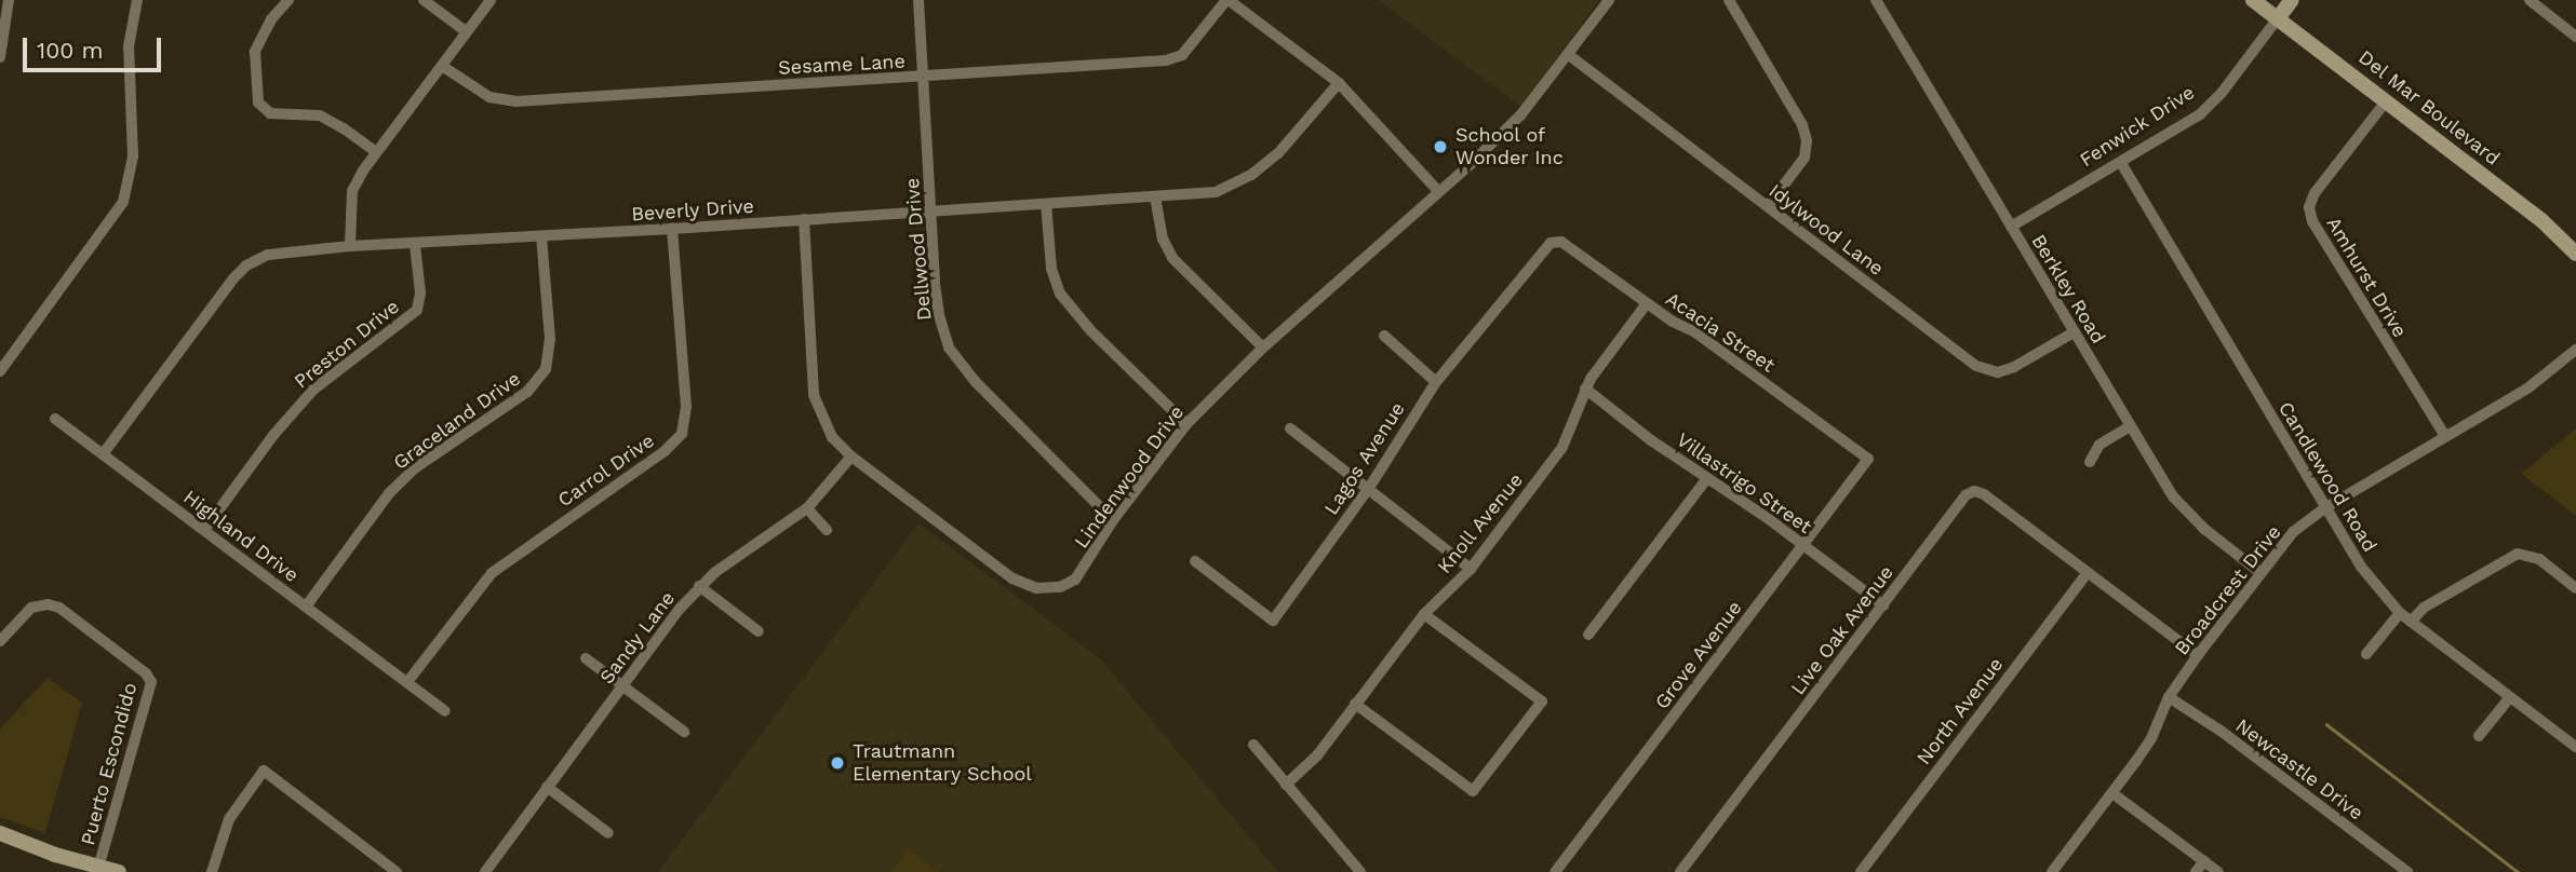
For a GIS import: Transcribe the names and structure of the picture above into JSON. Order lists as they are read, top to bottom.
{
  "streets": {
    "main road": ["Del Mar Boulevard", "Fenwick Drive"],
    "street": [
      "Sesame Lane",
      "Beverly Drive",
      "Idylwood Lane",
      "Dellwood Drive",
      "Amhurst Drive",
      "Berkley Road",
      "Acacia Street",
      "Preston Drive",
      "Graceland Drive",
      "Lagos Avenue",
      "Carrol Drive",
      "Lindenwood Drive",
      "Candlewood Road",
      "Villastrigo Street",
      "Knoll Avenue",
      "Highland Drive",
      "Broadcrest Drive",
      "Live Oak Avenue",
      "Sandy Lane",
      "Grove Avenue",
      "North Avenue",
      "Puerto Escondido",
      "Newcastle Drive"
    ]
  },
  "crossings": [
    ["Sesame Lane", "Dellwood Drive"],
    ["Del Mar Boulevard", "Fenwick Drive"],
    ["Del Mar Boulevard", "Amhurst Drive"],
    ["Fenwick Drive", "Berkley Road"],
    ["Fenwick Drive", "Candlewood Road"],
    ["Beverly Drive", "Dellwood Drive"],
    ["Beverly Drive", "Preston Drive"],
    ["Beverly Drive", "Graceland Drive"],
    ["Beverly Drive", "Carrol Drive"],
    ["Beverly Drive", "Lindenwood Drive"],
    ["Beverly Drive", "Highland Drive"],
    ["Idylwood Lane", "Berkley Road"],
    ["Idylwood Lane", "Lindenwood Drive"],
    ["Dellwood Drive", "Lindenwood Drive"],
    ["Amhurst Drive", "Broadcrest Drive"],
    ["Berkley Road", "Broadcrest Drive"],
    ["Acacia Street", "Lagos Avenue"],
    ["Acacia Street", "Knoll Avenue"],
    ["Acacia Street", "Grove Avenue"],
    ["Preston Drive", "Highland Drive"],
    ["Graceland Drive", "Highland Drive"],
    ["Carrol Drive", "Highland Drive"],
    ["Lindenwood Drive", "Sandy Lane"],
    ["Candlewood Road", "Broadcrest Drive"],
    ["Villastrigo Street", "Knoll Avenue"],
    ["Villastrigo Street", "Live Oak Avenue"],
    ["Villastrigo Street", "Grove Avenue"],
    ["Broadcrest Drive", "Newcastle Drive"],
    ["Live Oak Avenue", "North Avenue"]
  ],
  "places": ["School of Wonder Inc", "Trautmann Elementary School"],
  "scale_bar": "100 m"
}
